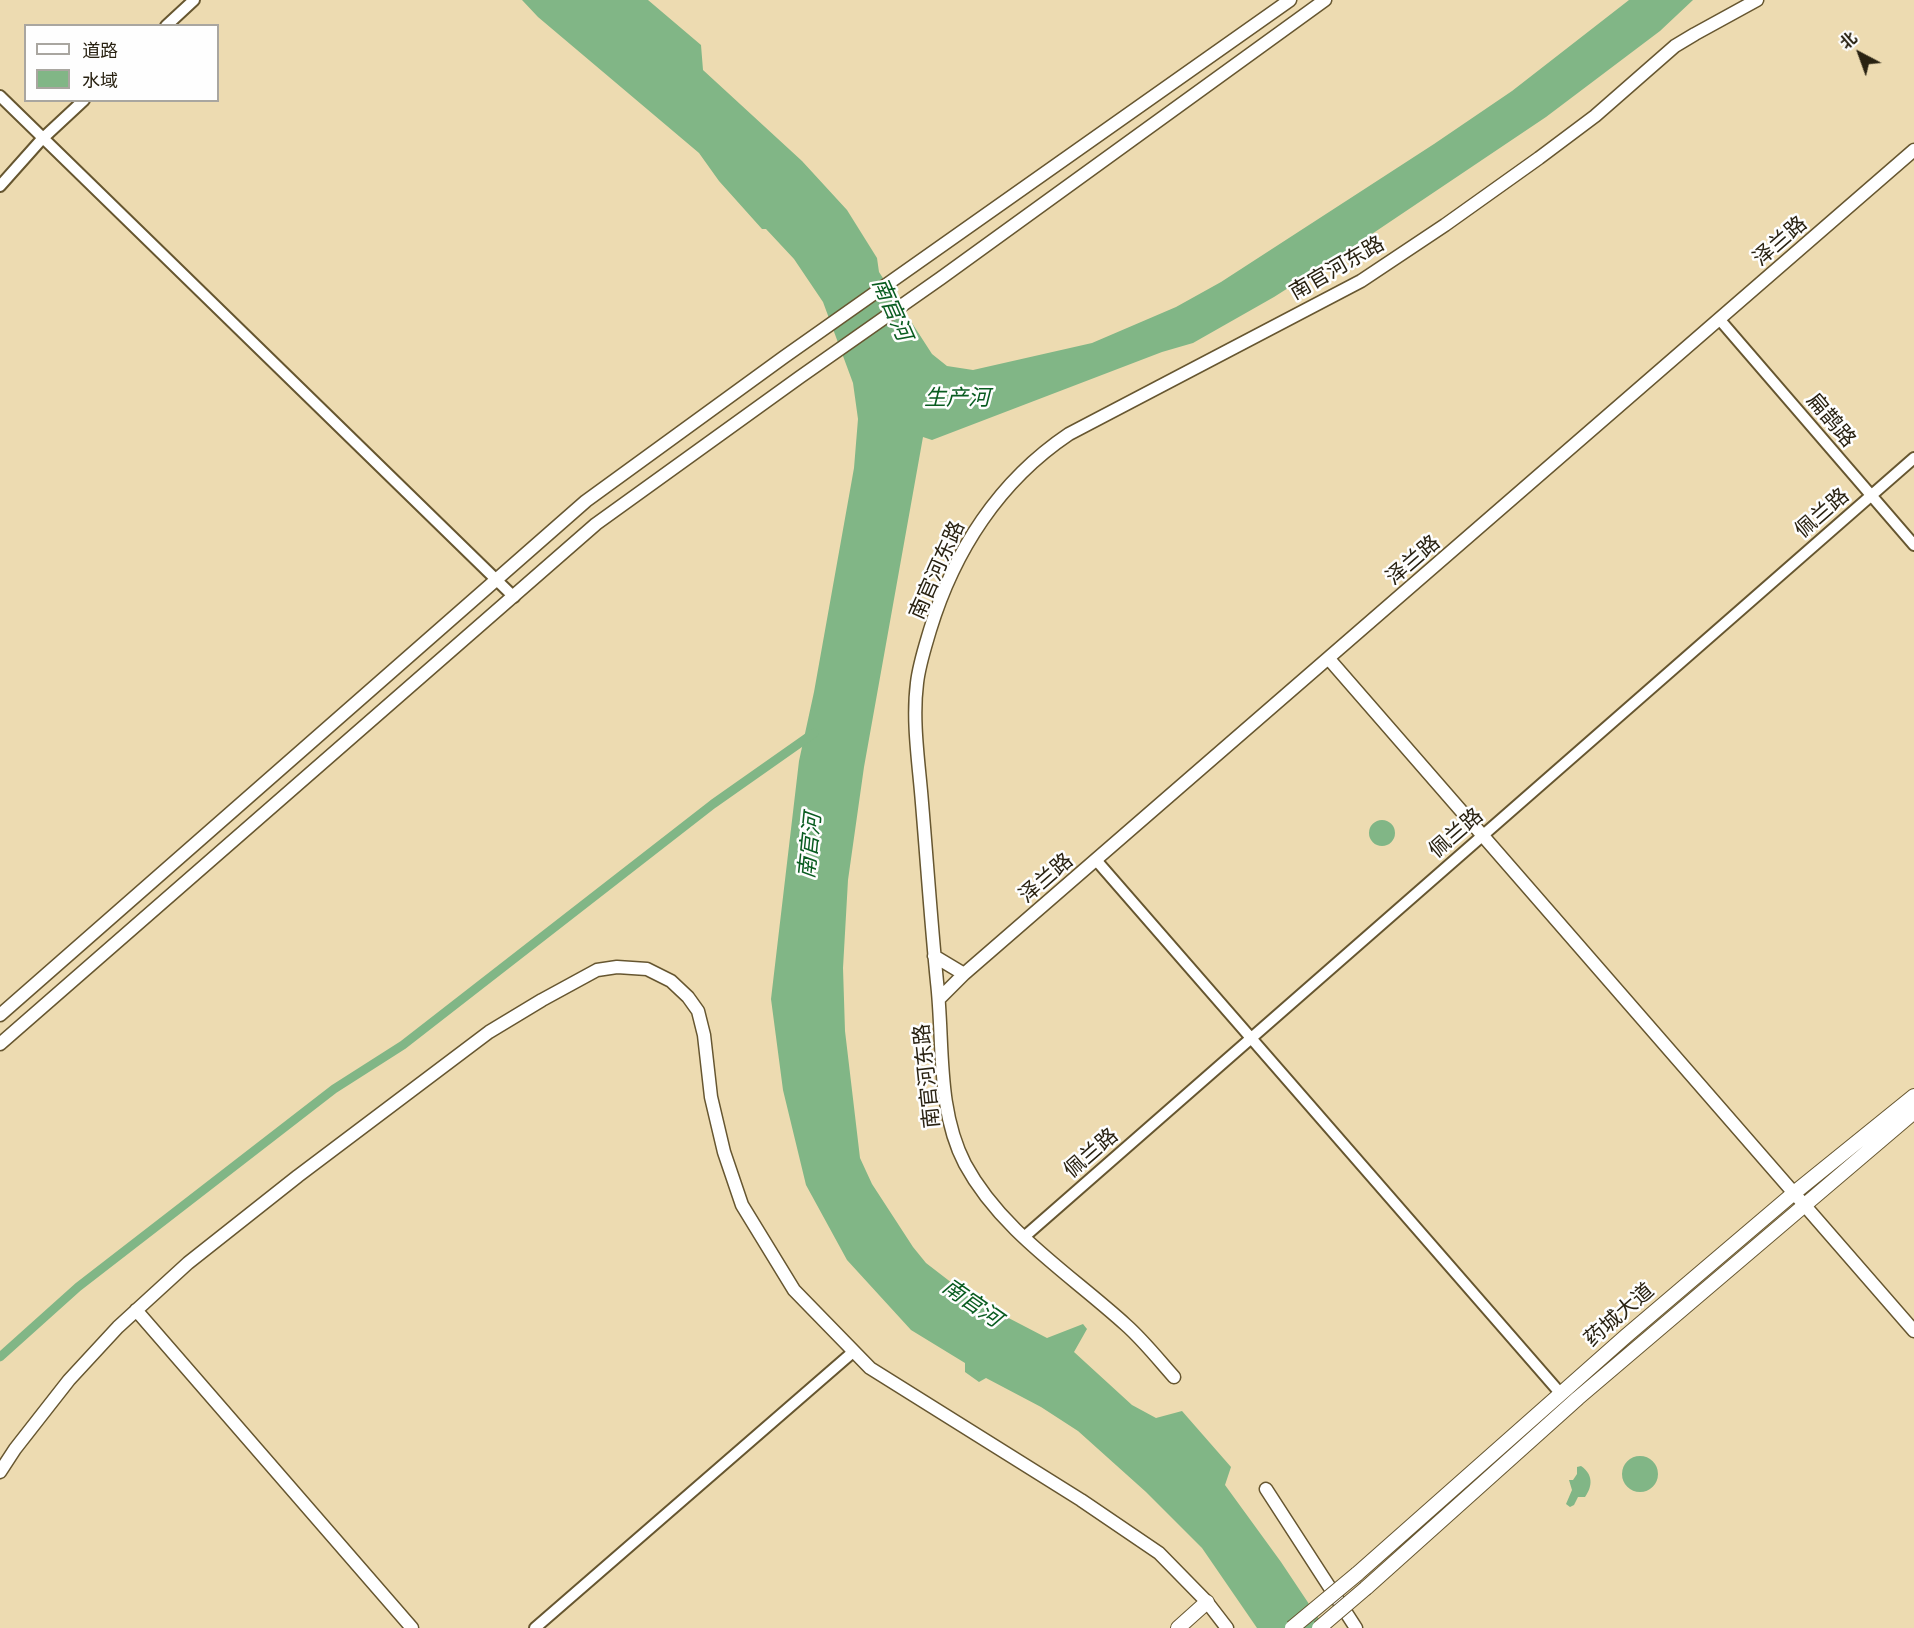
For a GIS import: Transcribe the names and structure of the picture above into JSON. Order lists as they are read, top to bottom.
{
  "streets": {
    "main road": ["药城大道"],
    "street": [
      "泽兰路",
      "南官河东路",
      "扁鹊路",
      "佩兰路"
    ]
  },
  "crossings": [
    ["泽兰路", "南官河东路"],
    ["泽兰路", "扁鹊路"],
    ["南官河东路", "佩兰路"],
    ["扁鹊路", "佩兰路"]
  ],
  "water": ["南官河", "生产河"],
  "legend": ["道路", "水域"],
  "north": "top left"
}
